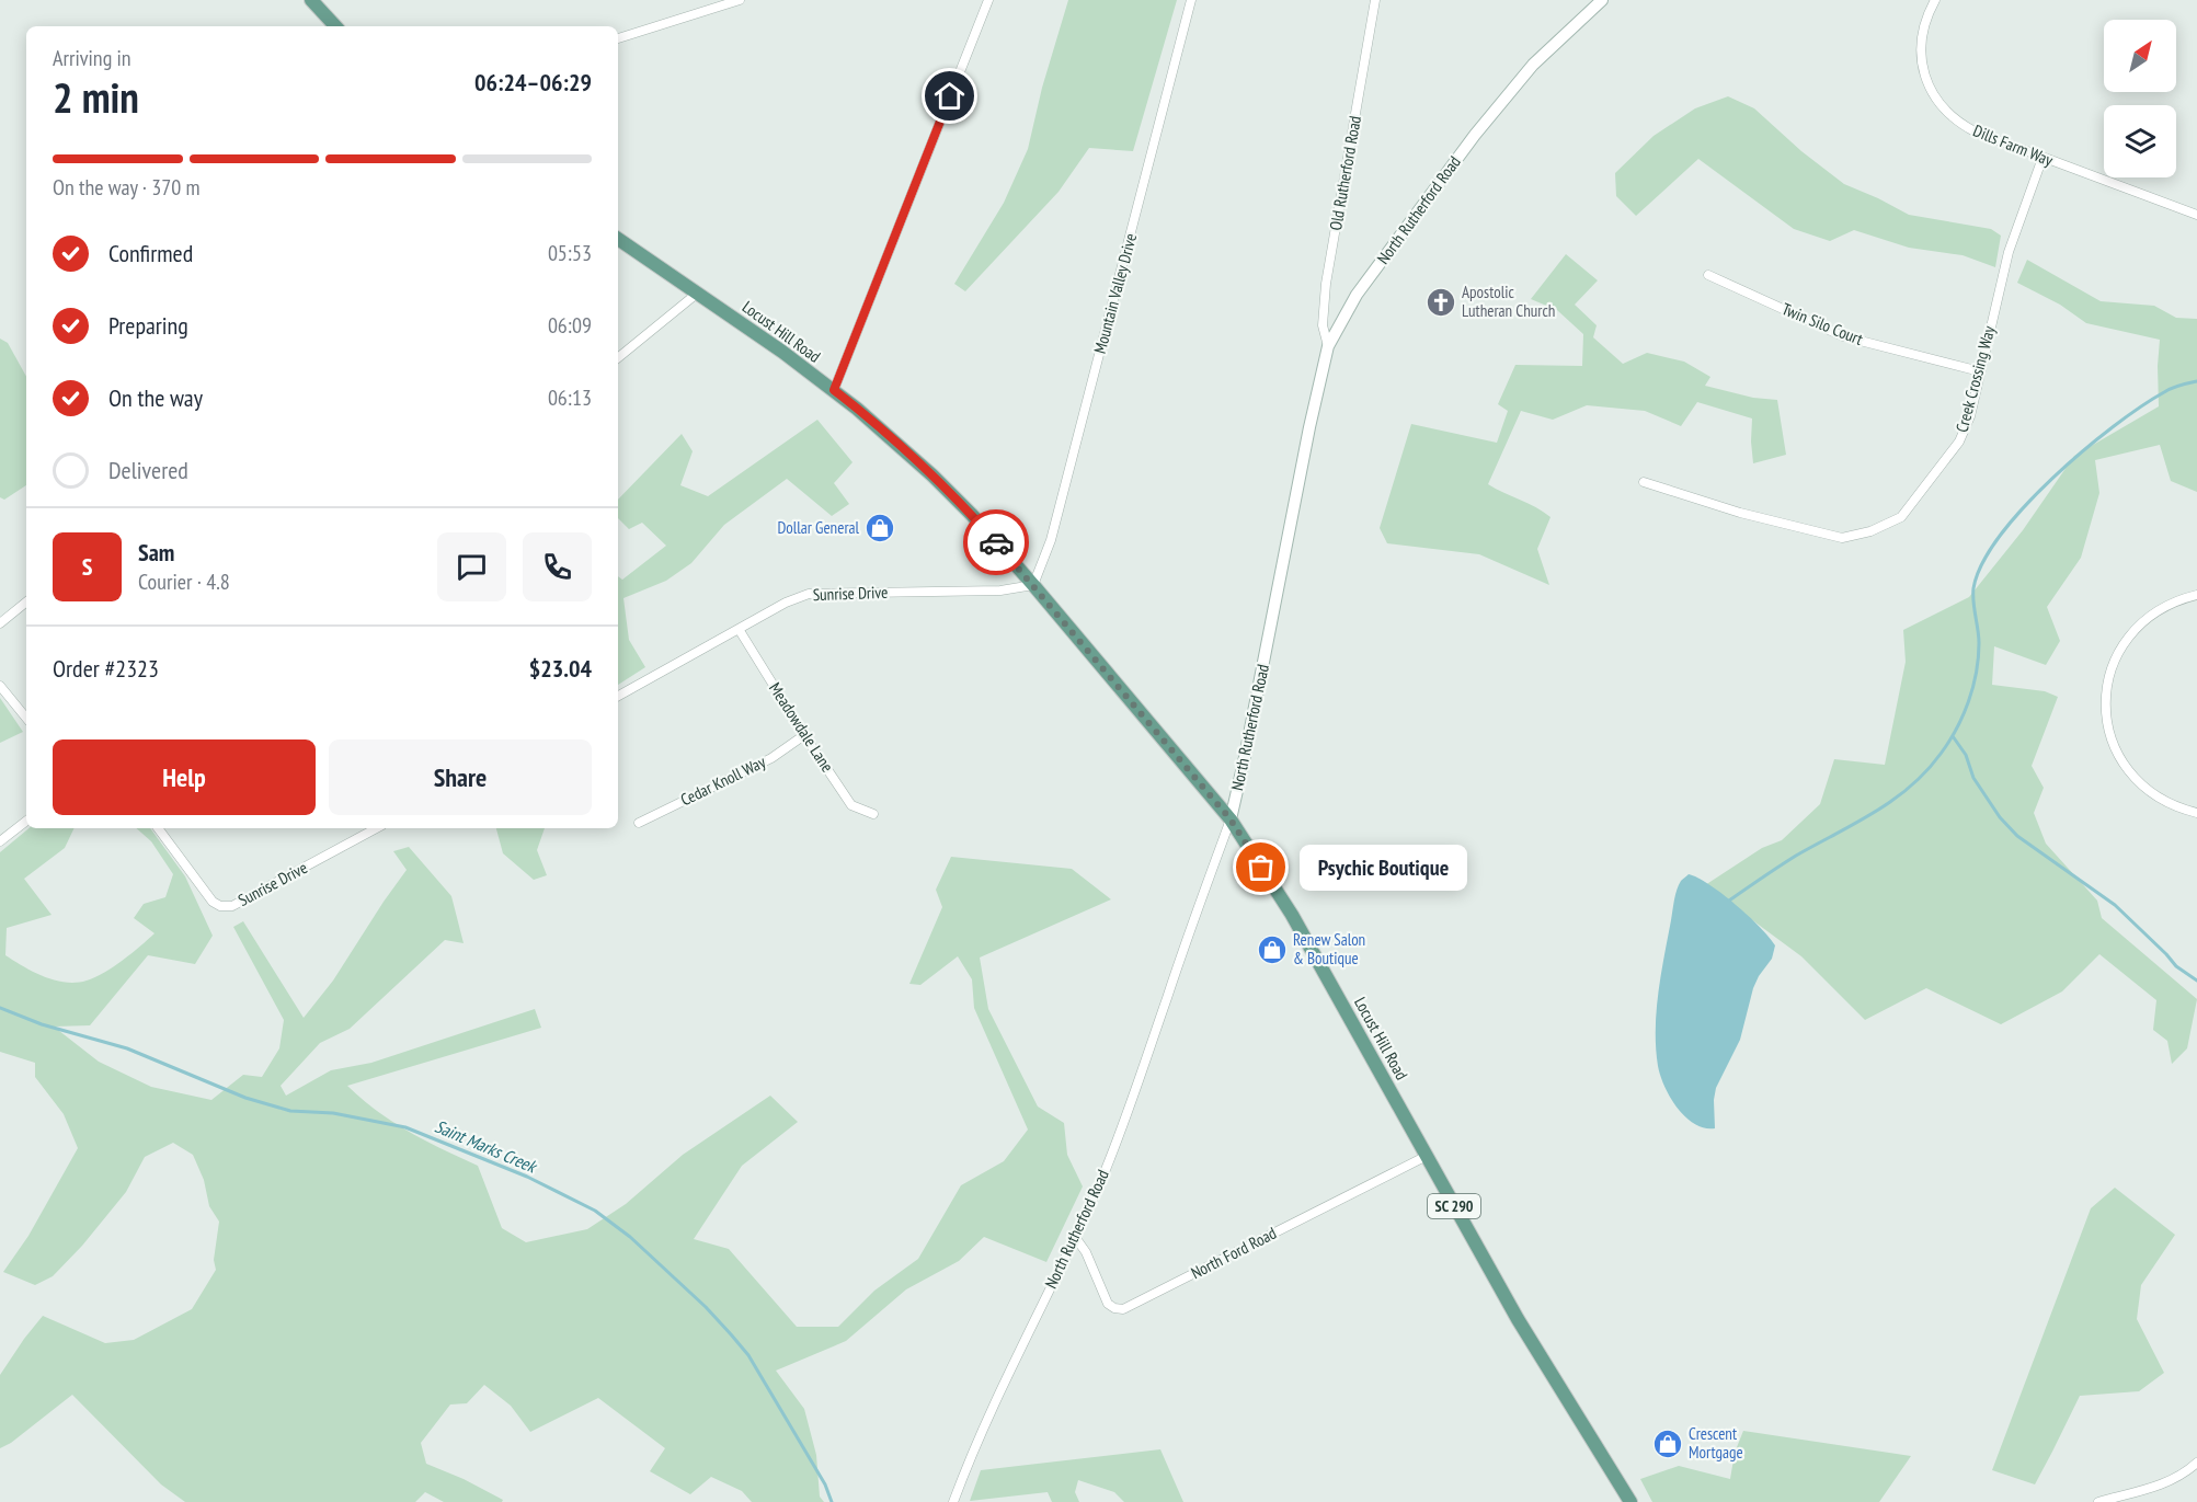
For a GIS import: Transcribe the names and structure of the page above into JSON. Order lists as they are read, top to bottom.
{
  "streets": {
    "main road": ["Locust Hill Road", "SC 290"],
    "street": [
      "Dills Farm Way",
      "Old Rutherford Road",
      "North Rutherford Road",
      "Mountain Valley Drive",
      "Twin Silo Court",
      "Creek Crossing Way",
      "Sunrise Drive",
      "Meadowdale Lane",
      "Cedar Knoll Way",
      "North Ford Road"
    ]
  },
  "crossings": [
    ["Dills Farm Way", "Creek Crossing Way"],
    ["Old Rutherford Road", "North Rutherford Road"],
    ["North Rutherford Road", "Locust Hill Road"],
    ["North Rutherford Road", "North Ford Road"],
    ["Mountain Valley Drive", "Locust Hill Road"],
    ["Mountain Valley Drive", "Sunrise Drive"],
    ["Twin Silo Court", "Creek Crossing Way"],
    ["Locust Hill Road", "Sunrise Drive"],
    ["Locust Hill Road", "North Ford Road"],
    ["Sunrise Drive", "Meadowdale Lane"],
    ["Meadowdale Lane", "Cedar Knoll Way"]
  ],
  "water": ["Saint Marks Creek"],
  "places": {
    "church": ["Apostolic Lutheran Church"],
    "shop": ["Dollar General", "Renew Salon & Boutique", "Crescent Mortgage"],
    "other": ["Psychic Boutique"]
  },
  "north": "top right",
  "page": {
    "heading": ["2 min", "Arriving in", "06:24–06:29"],
    "panel": [
      "Sam",
      "Courier · 4.8",
      "Order #2323",
      "$23.04"
    ],
    "bar": "On the way · 370 m",
    "list": [
      ["Confirmed", "05:53"],
      ["Preparing", "06:09"],
      ["On the way", "06:13"],
      "Delivered"
    ],
    "round": "S",
    "buttons": ["Help", "Share"],
    "bubble": "Psychic Boutique"
  }
}
